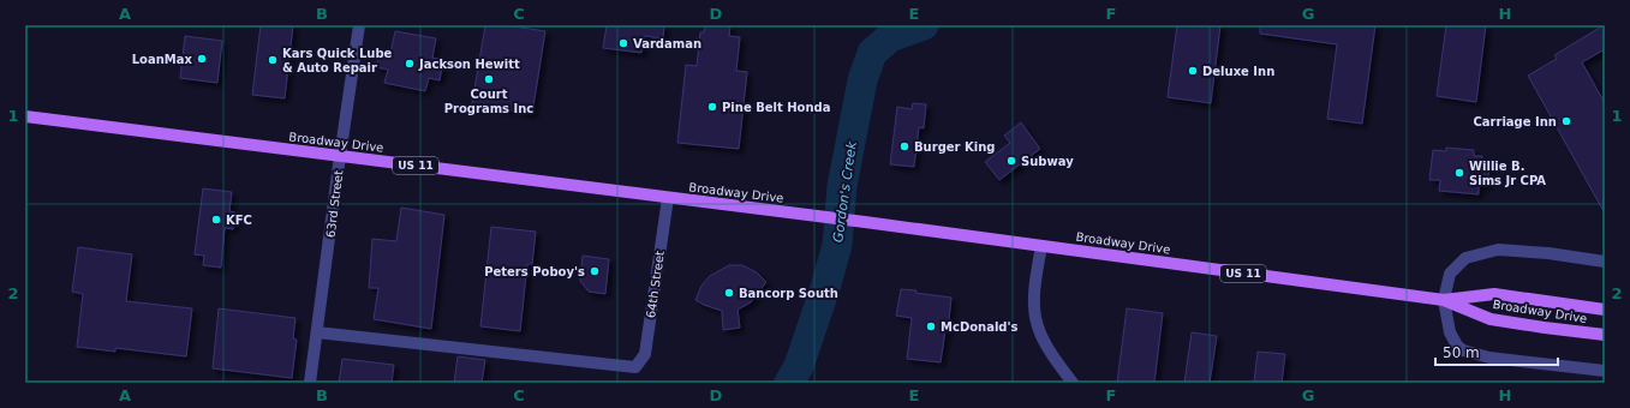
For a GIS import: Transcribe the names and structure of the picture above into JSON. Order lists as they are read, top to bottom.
{
  "streets": {
    "main road": ["Broadway Drive", "US 11"],
    "street": ["63rd Street", "64th Street"]
  },
  "crossings": [
    ["Broadway Drive", "63rd Street"],
    ["Broadway Drive", "64th Street"],
    ["63rd Street", "64th Street"]
  ],
  "water": ["Gordon's Creek"],
  "places": [
    "Vardaman",
    "LoanMax",
    "Kars Quick Lube & Auto Repair",
    "Jackson Hewitt",
    "Deluxe Inn",
    "Court Programs Inc",
    "Pine Belt Honda",
    "Carriage Inn",
    "Burger King",
    "Subway",
    "Willie B. Sims Jr CPA",
    "KFC",
    "Peters Poboy's",
    "Bancorp South",
    "McDonald's"
  ],
  "scale_bar": "50 m",
  "grid": {
    "columns": [
      "A",
      "B",
      "C",
      "D",
      "E",
      "F",
      "G",
      "H"
    ],
    "rows": ["1", "2"]
  }
}
